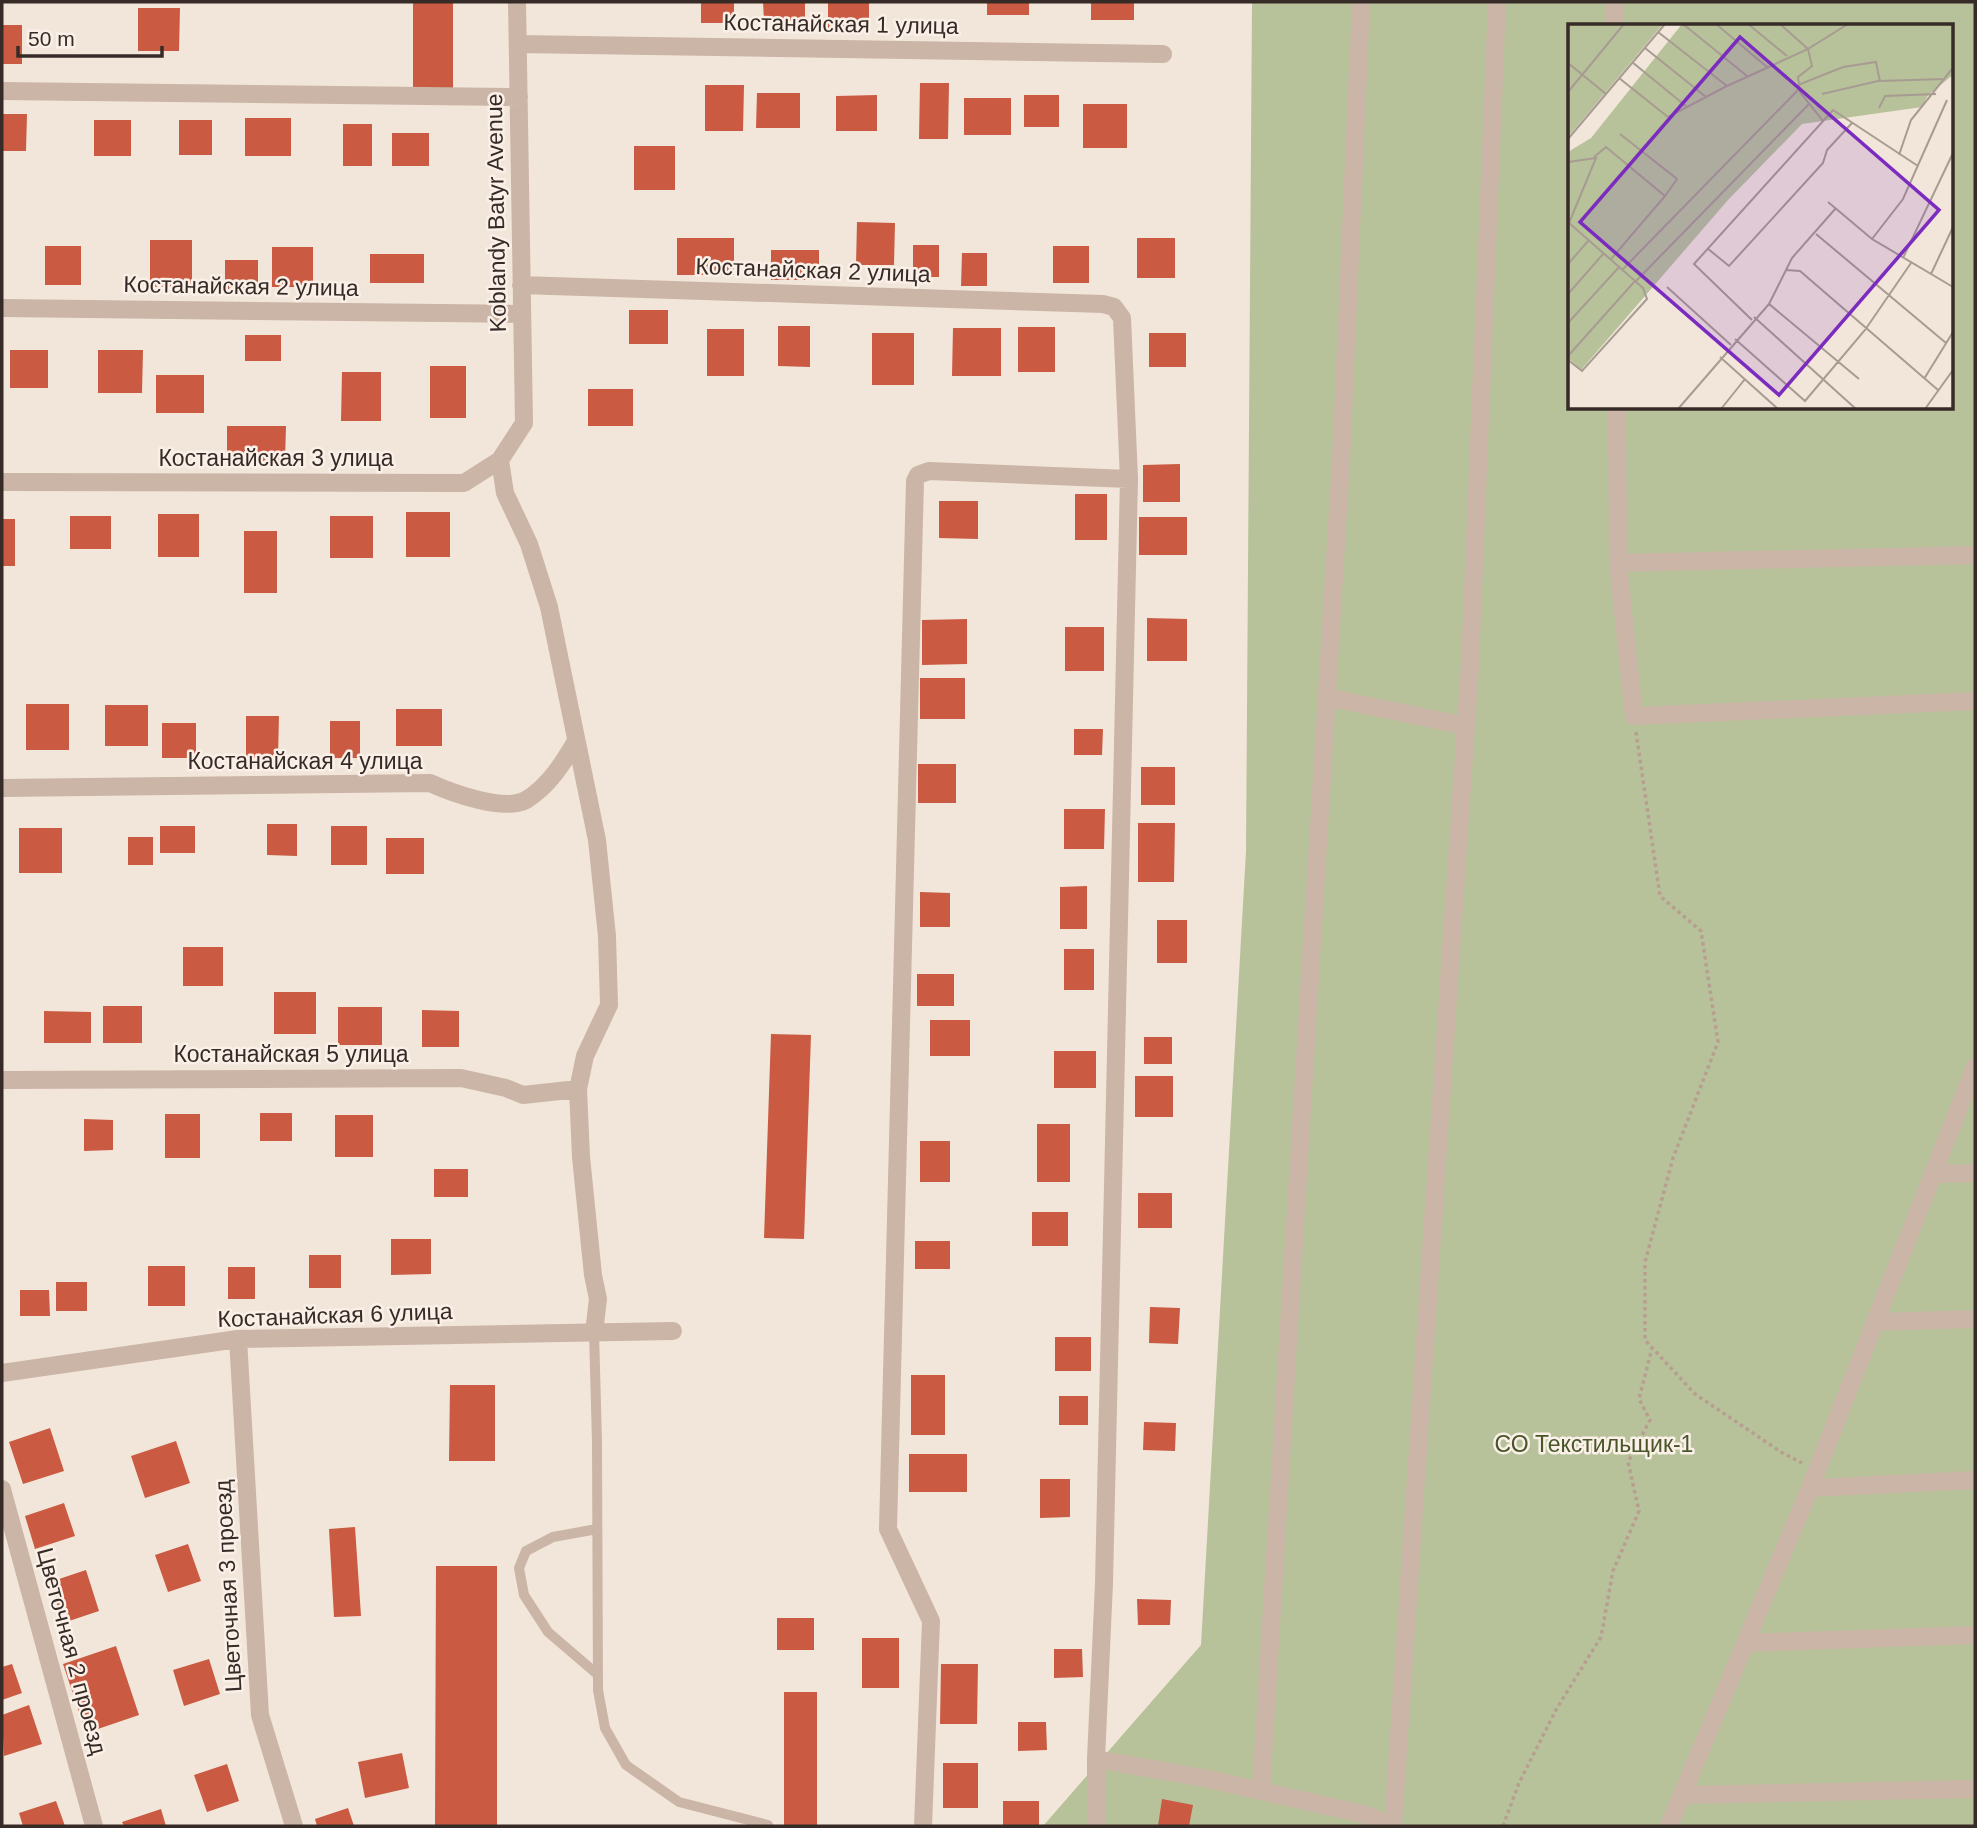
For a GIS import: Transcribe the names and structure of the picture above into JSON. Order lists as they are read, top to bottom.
{
  "streets": {
    "street": [
      "Костанайская 1 улица",
      "Koblandy Batyr Avenue",
      "Костанайская 2 улица",
      "Костанайская 3 улица",
      "Костанайская 4 улица",
      "Костанайская 5 улица",
      "Костанайская 6 улица",
      "Цветочная 3 проезд",
      "Цветочная 2 проезд"
    ]
  },
  "crossings": [
    ["Костанайская 1 улица", "Koblandy Batyr Avenue"],
    ["Koblandy Batyr Avenue", "Костанайская 2 улица"],
    ["Koblandy Batyr Avenue", "Костанайская 3 улица"],
    ["Костанайская 6 улица", "Цветочная 3 проезд"]
  ],
  "parks": ["СО Текстильщик-1"],
  "scale_bar": "50 m"
}
